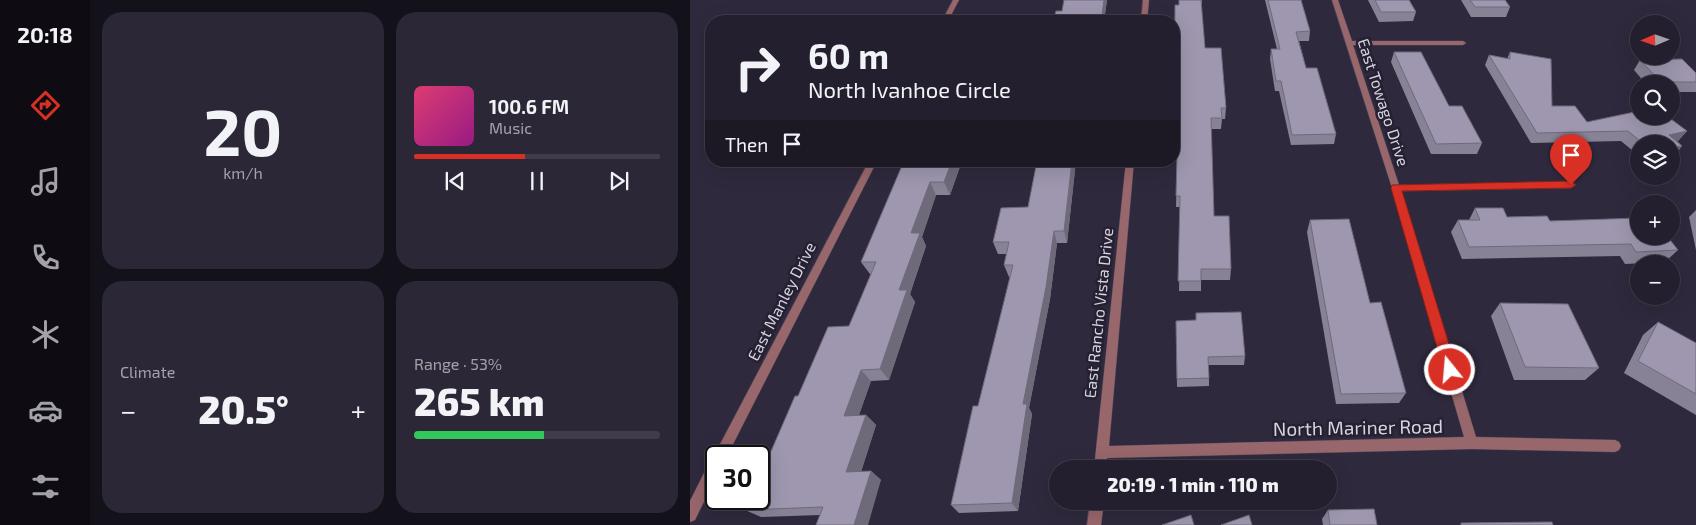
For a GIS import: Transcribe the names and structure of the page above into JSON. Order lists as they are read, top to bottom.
{
  "streets": {
    "street": [
      "East Towago Drive",
      "East Manley Drive",
      "East Rancho Vista Drive",
      "North Mariner Road"
    ]
  },
  "crossings": [
    ["East Towago Drive", "North Mariner Road"],
    ["East Rancho Vista Drive", "North Mariner Road"]
  ],
  "north": "left",
  "page": {
    "tabs": "20:18",
    "tile": [
      ["20", "km/h"],
      "Climate",
      ["Range · 53%", "265 km"]
    ],
    "map_buttons": ["+", "−"],
    "turn": ["60 m", "North Ivanhoe Circle"],
    "song": ["100.6 FM", "Music"],
    "then": "Then",
    "heat": ["−", "20.5°", "+"],
    "limit": "30",
    "trip": "20:19 · 1 min · 110 m"
  }
}
